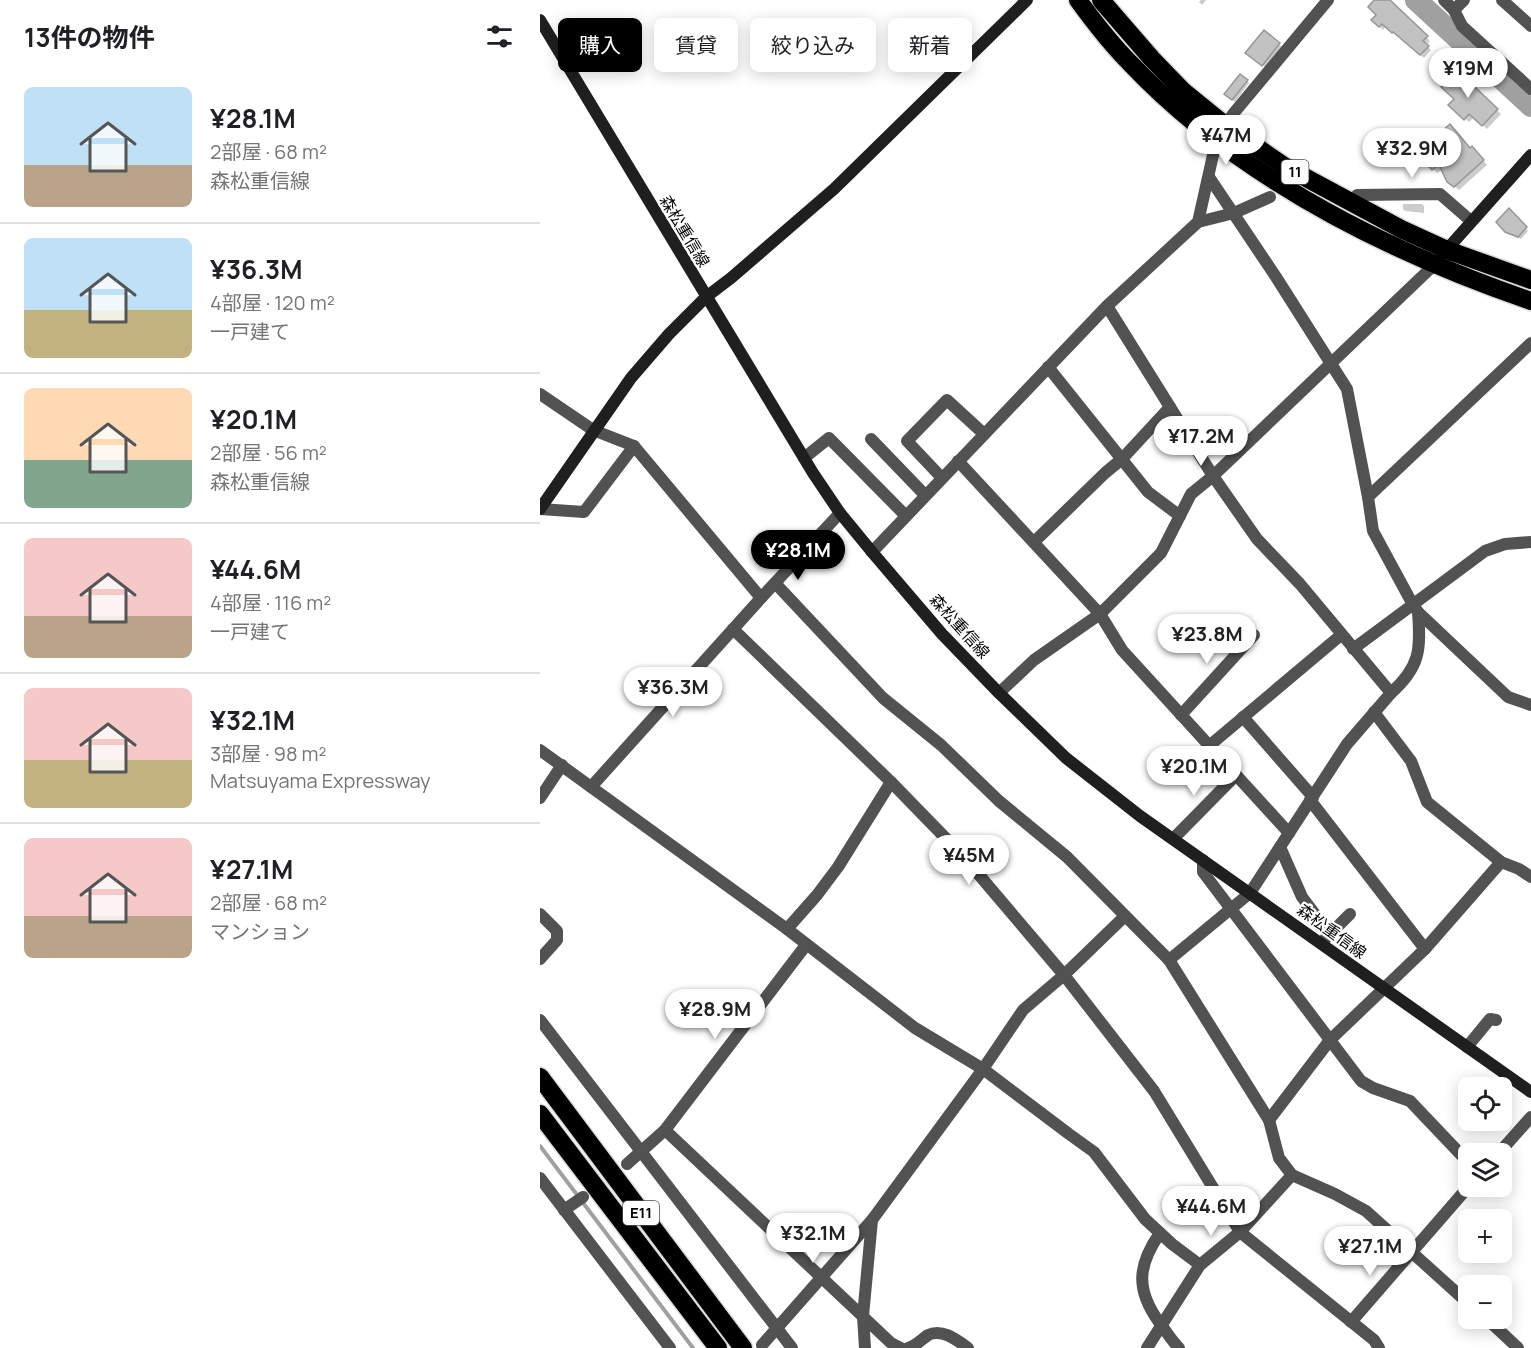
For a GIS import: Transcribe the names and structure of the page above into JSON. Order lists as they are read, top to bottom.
{
  "streets": {
    "highway": ["11", "E11"],
    "main road": ["森松重信線"]
  },
  "page": {
    "heading": "13件の物件",
    "chip": [
      "購入",
      "賃貸",
      "絞り込み",
      "新着"
    ],
    "price": [
      "¥19M",
      "¥47M",
      "¥32.9M",
      "¥17.2M",
      "¥28.1M",
      "¥23.8M",
      "¥36.3M",
      "¥20.1M",
      "¥45M",
      "¥28.9M",
      "¥44.6M",
      "¥32.1M",
      "¥27.1M"
    ],
    "list": [
      {
        "name": "¥28.1M",
        "note": "2部屋 · 68 m² · 森松重信線"
      },
      {
        "name": "¥36.3M",
        "note": "4部屋 · 120 m² · 一戸建て"
      },
      {
        "name": "¥20.1M",
        "note": "2部屋 · 56 m² · 森松重信線"
      },
      {
        "name": "¥44.6M",
        "note": "4部屋 · 116 m² · 一戸建て"
      },
      {
        "name": "¥32.1M",
        "note": "3部屋 · 98 m² · Matsuyama Expressway"
      },
      {
        "name": "¥27.1M",
        "note": "2部屋 · 68 m² · マンション"
      }
    ],
    "map_buttons": ["+", "−"]
  }
}
